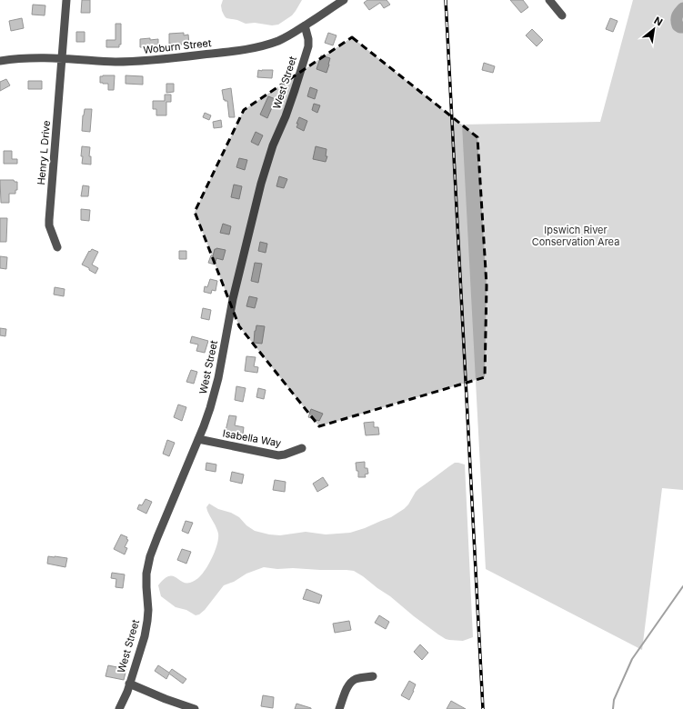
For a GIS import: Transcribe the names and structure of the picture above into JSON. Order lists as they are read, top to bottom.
{
  "streets": {
    "street": [
      "Woburn Street",
      "West Street",
      "Henry L Drive",
      "Isabella Way"
    ]
  },
  "crossings": [
    ["Woburn Street", "West Street"],
    ["Woburn Street", "Henry L Drive"],
    ["West Street", "Isabella Way"]
  ],
  "parks": ["Ipswich River Conservation Area"],
  "north": "top right"
}
